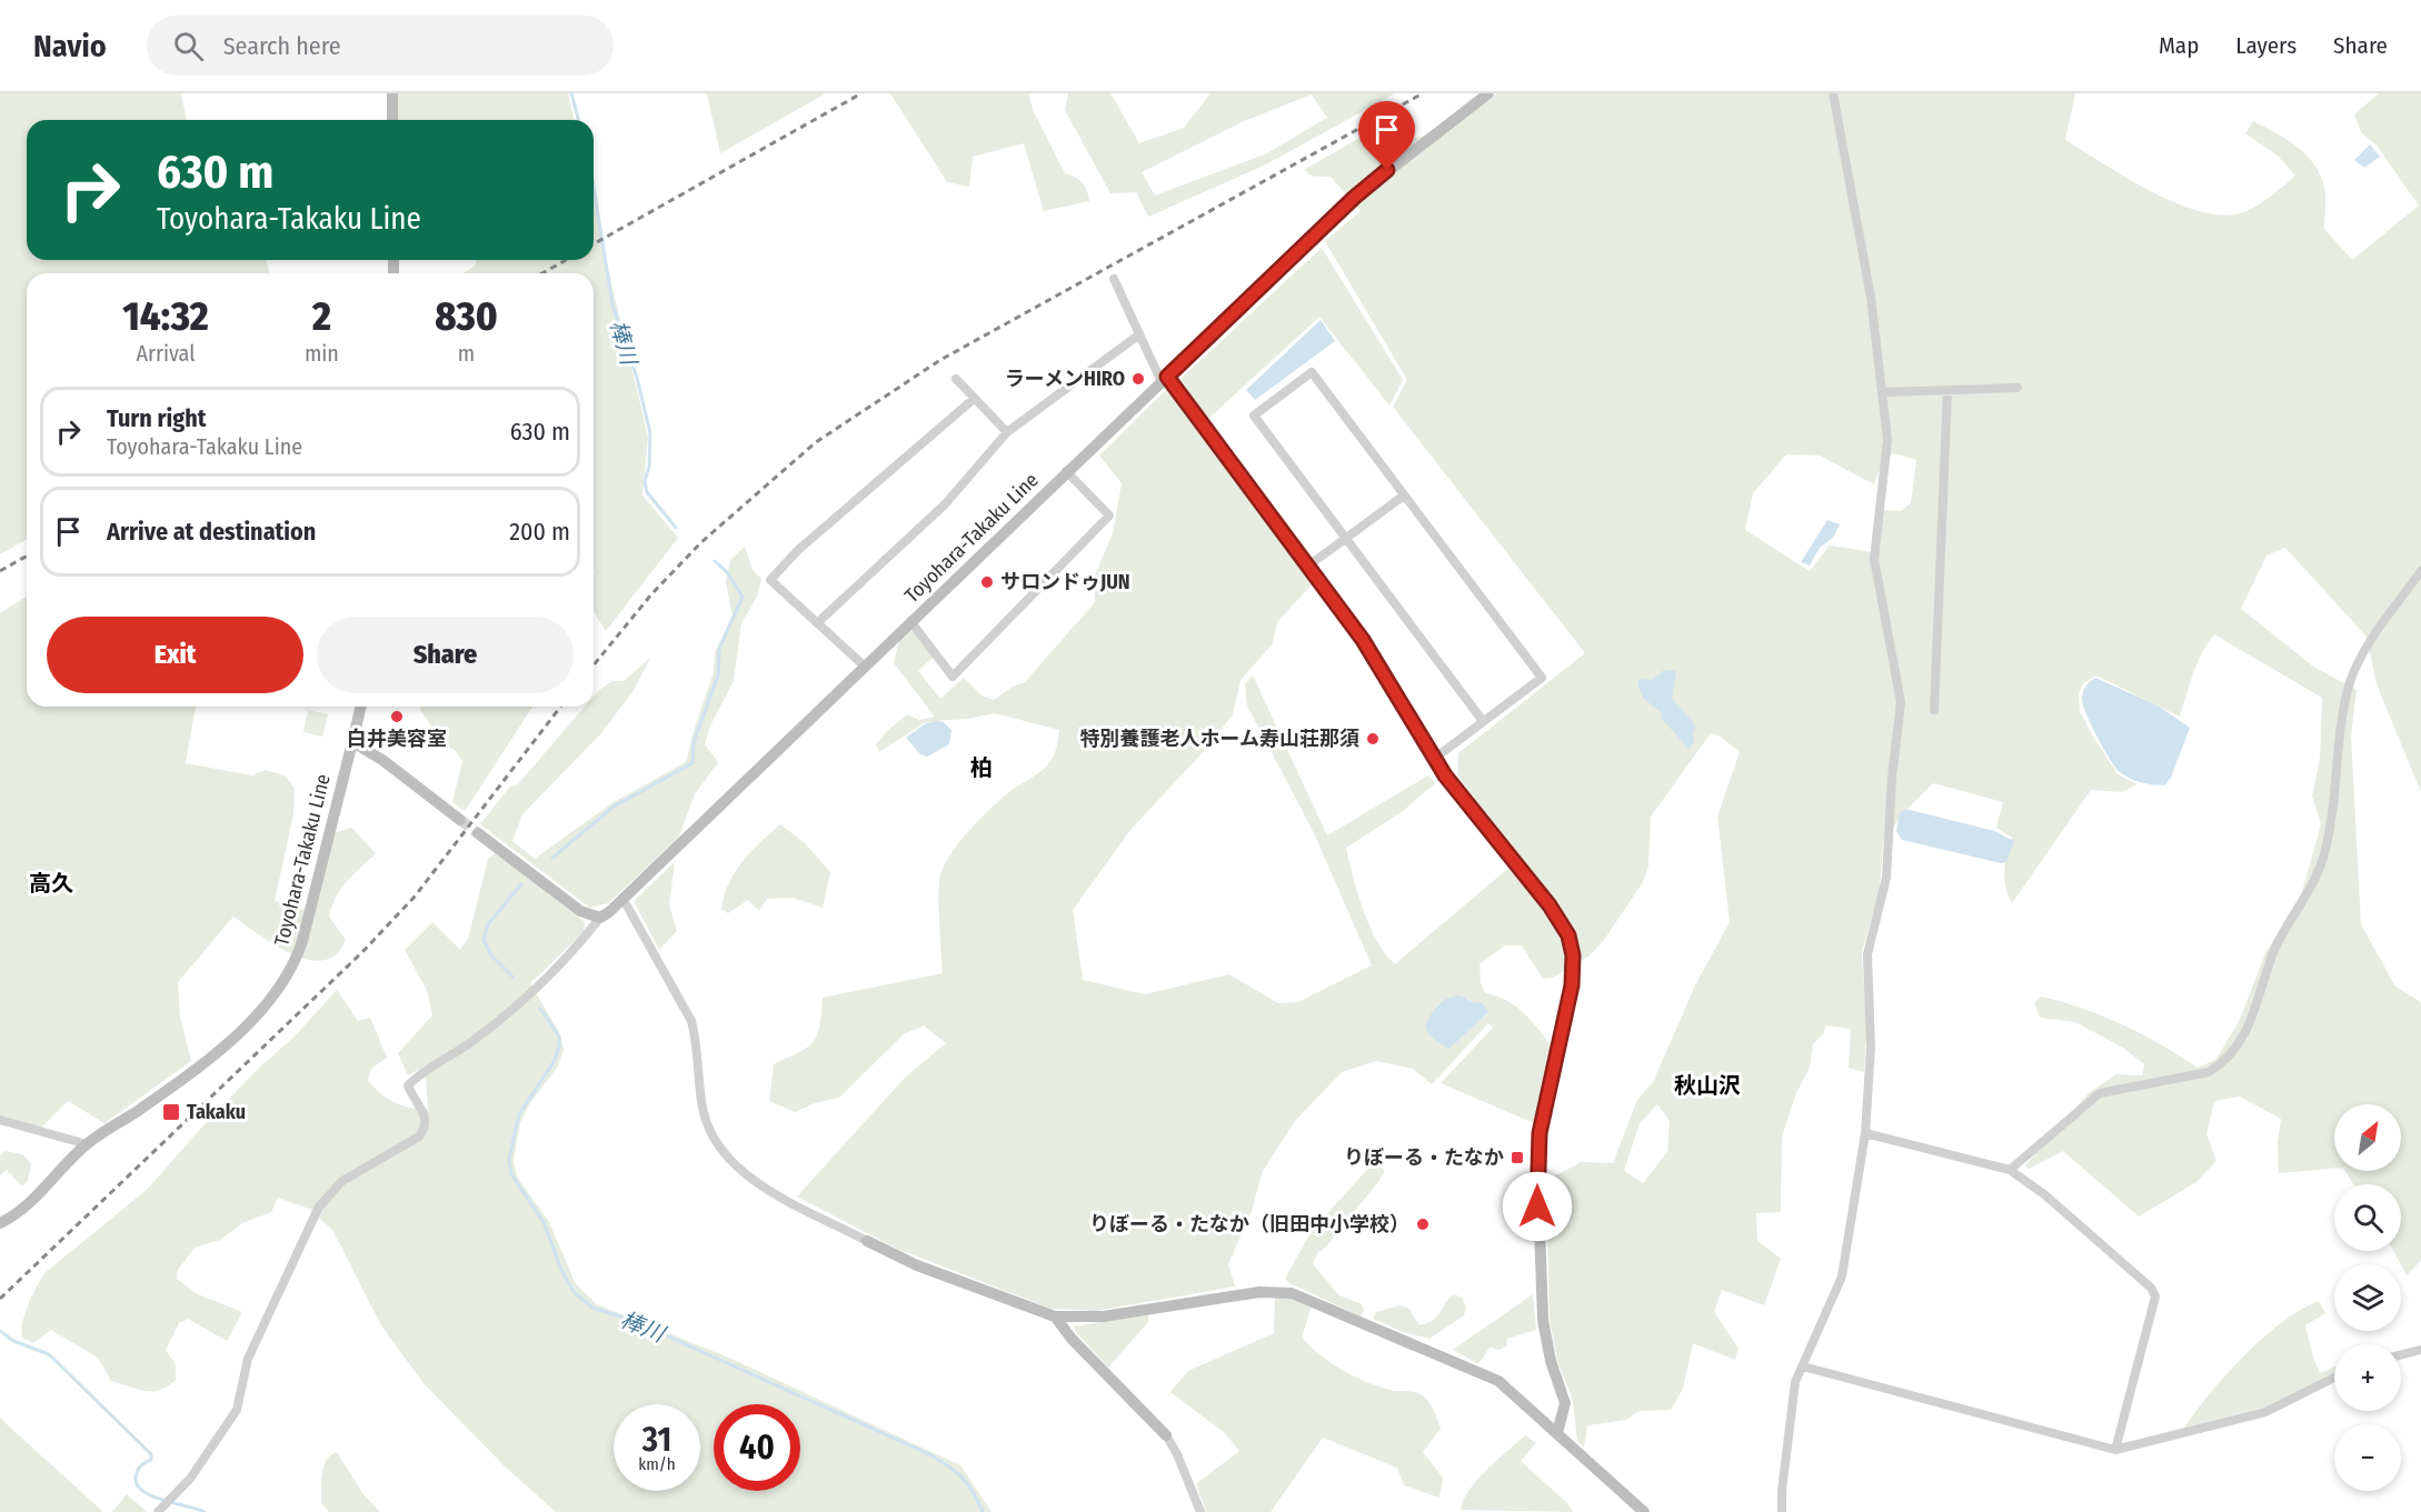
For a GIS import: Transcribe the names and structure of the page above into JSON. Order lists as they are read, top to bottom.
{
  "streets": {
    "street": ["Toyohara-Takaku Line"]
  },
  "districts": ["柏", "高久", "秋山沢"],
  "water": ["棒川"],
  "places": {
    "other": [
      "ラーメンHIRO",
      "サロンドゥJUN",
      "白井美容室",
      "特別養護老人ホーム寿山荘那須",
      "りぼーる・たなか（旧田中小学校）"
    ],
    "transit": ["Takaku", "りぼーる・たなか"]
  },
  "north": "top right",
  "page": {
    "header": "Navio",
    "search": "Search here",
    "nav": ["Map", "Layers", "Share"],
    "turn": ["630 m", "Toyohara-Takaku Line"],
    "eta": [
      "14:32",
      "Arrival",
      "2",
      "min",
      "830",
      "m"
    ],
    "list": [
      {
        "name": "Turn right",
        "note": "Toyohara-Takaku Line",
        "value": "630 m"
      },
      {
        "name": "Arrive at destination",
        "value": "200 m"
      }
    ],
    "buttons": ["Exit", "Share"],
    "map_buttons": ["+", "−"],
    "speed": "31 km/h",
    "limit": "40"
  }
}
